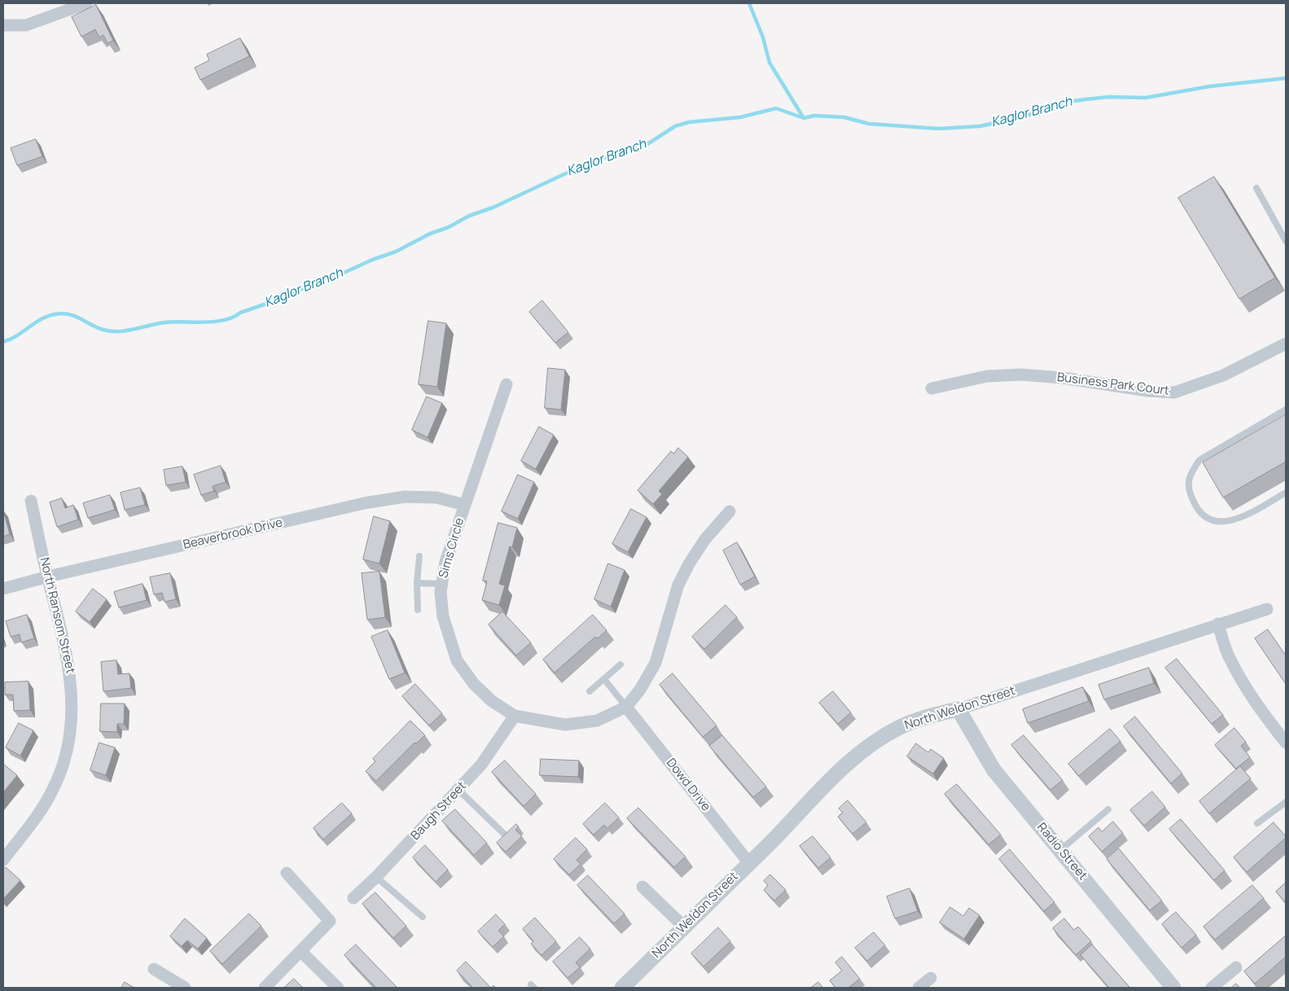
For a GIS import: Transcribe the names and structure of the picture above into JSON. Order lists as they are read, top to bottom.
{
  "streets": {
    "street": [
      "Business Park Court",
      "Beaverbrook Drive",
      "Sims Circle",
      "North Ransom Street",
      "North Weldon Street",
      "Dowd Drive",
      "Baugh Street",
      "Radio Street"
    ]
  },
  "crossings": [
    ["Beaverbrook Drive", "Sims Circle"],
    ["Beaverbrook Drive", "North Ransom Street"],
    ["Sims Circle", "Dowd Drive"],
    ["Sims Circle", "Baugh Street"],
    ["North Weldon Street", "Dowd Drive"],
    ["North Weldon Street", "Radio Street"]
  ],
  "water": ["Kaglor Branch"]
}
